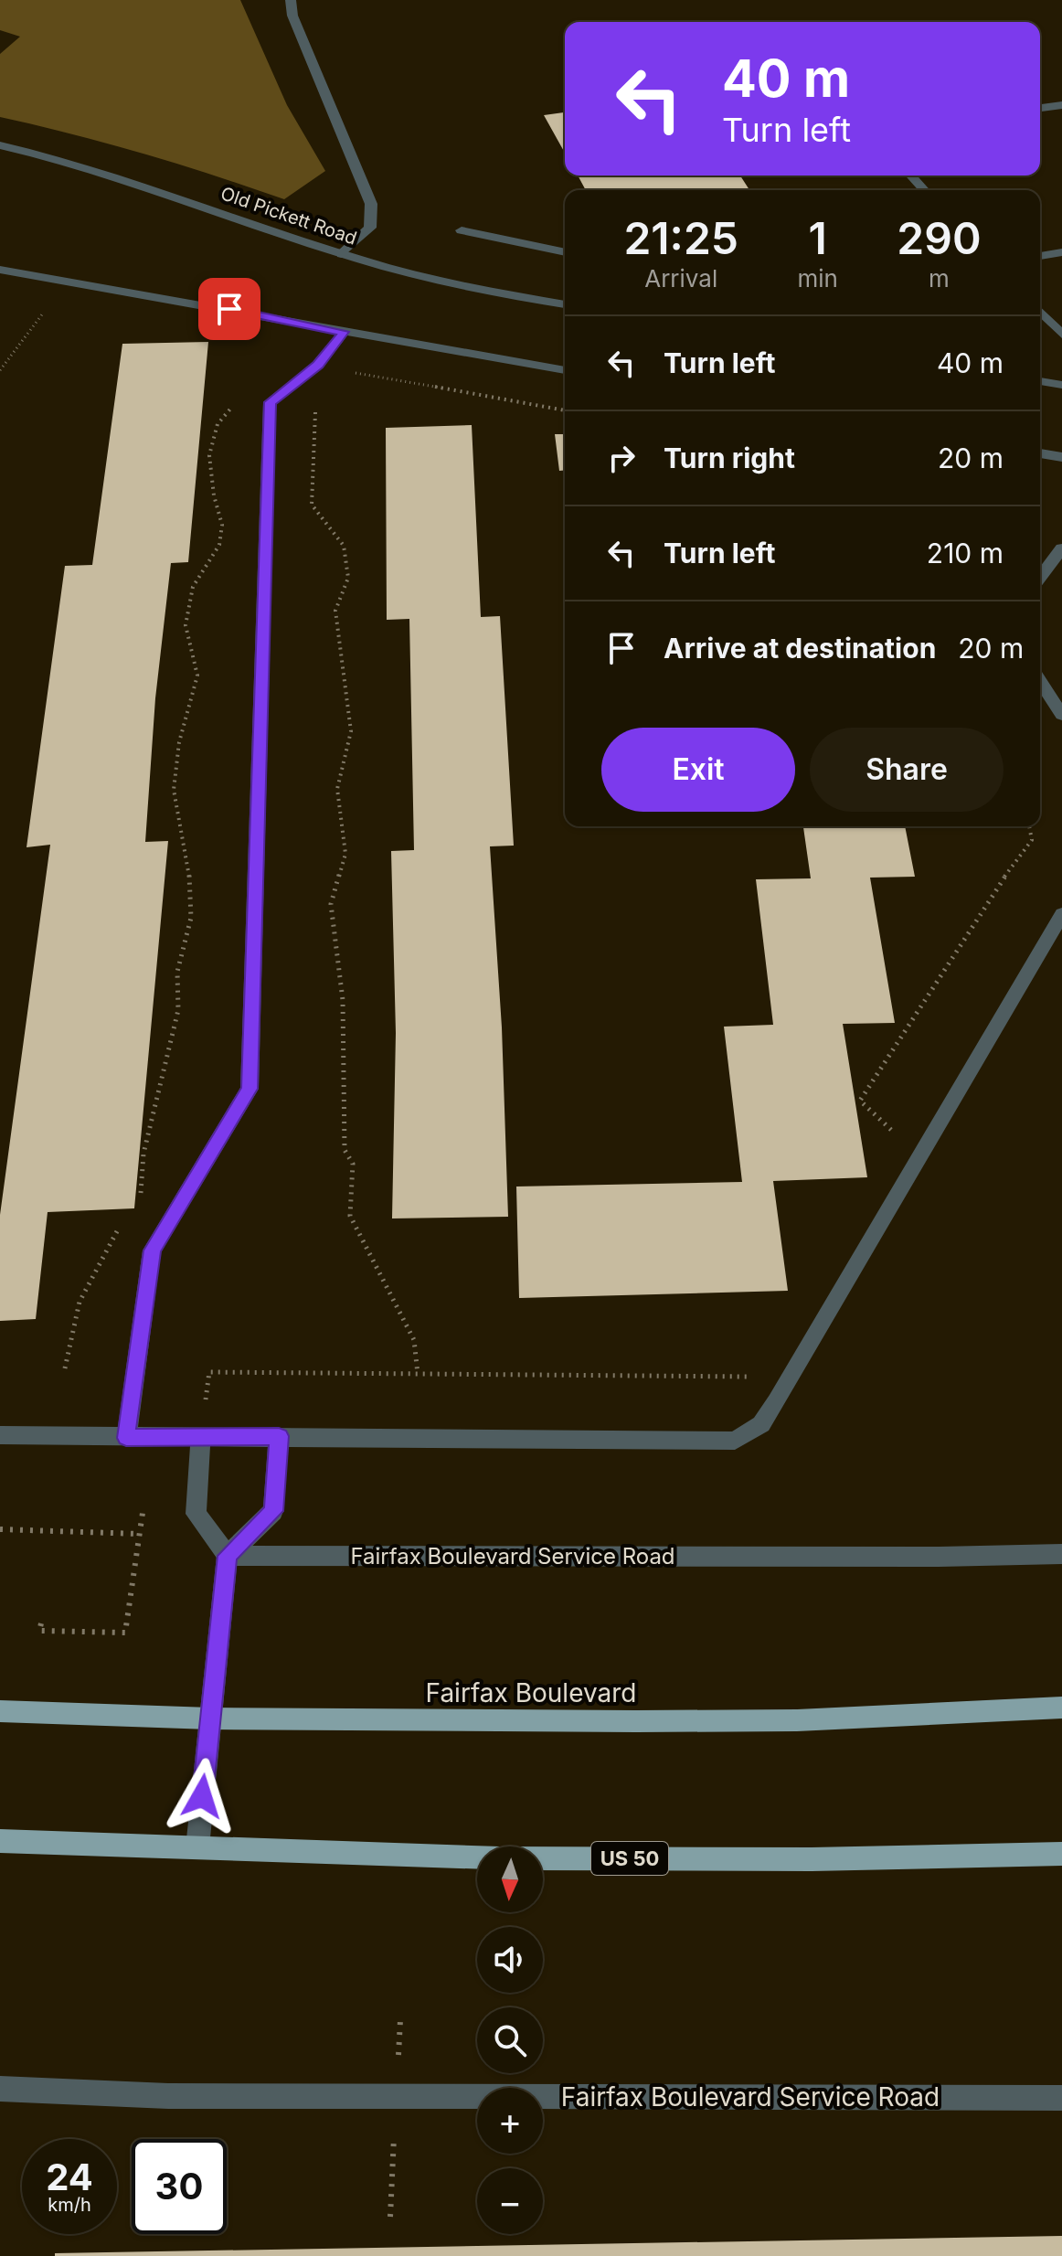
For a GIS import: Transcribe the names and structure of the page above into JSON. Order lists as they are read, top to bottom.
{
  "streets": {
    "main road": ["Fairfax Boulevard", "US 50"],
    "street": ["Old Pickett Road", "Fairfax Boulevard Service Road"]
  },
  "north": "bottom",
  "page": {
    "turn": ["40 m", "Turn left"],
    "eta": [
      "21:25",
      "Arrival",
      "1",
      "min",
      "290",
      "m"
    ],
    "list": [
      {
        "name": "Turn left",
        "value": "40 m"
      },
      {
        "name": "Turn right",
        "value": "20 m"
      },
      {
        "name": "Turn left",
        "value": "210 m"
      },
      {
        "name": "Arrive at destination",
        "value": "20 m"
      }
    ],
    "buttons": ["Exit", "Share"],
    "map_buttons": ["+", "−"],
    "speed": "24 km/h",
    "limit": "30"
  }
}
